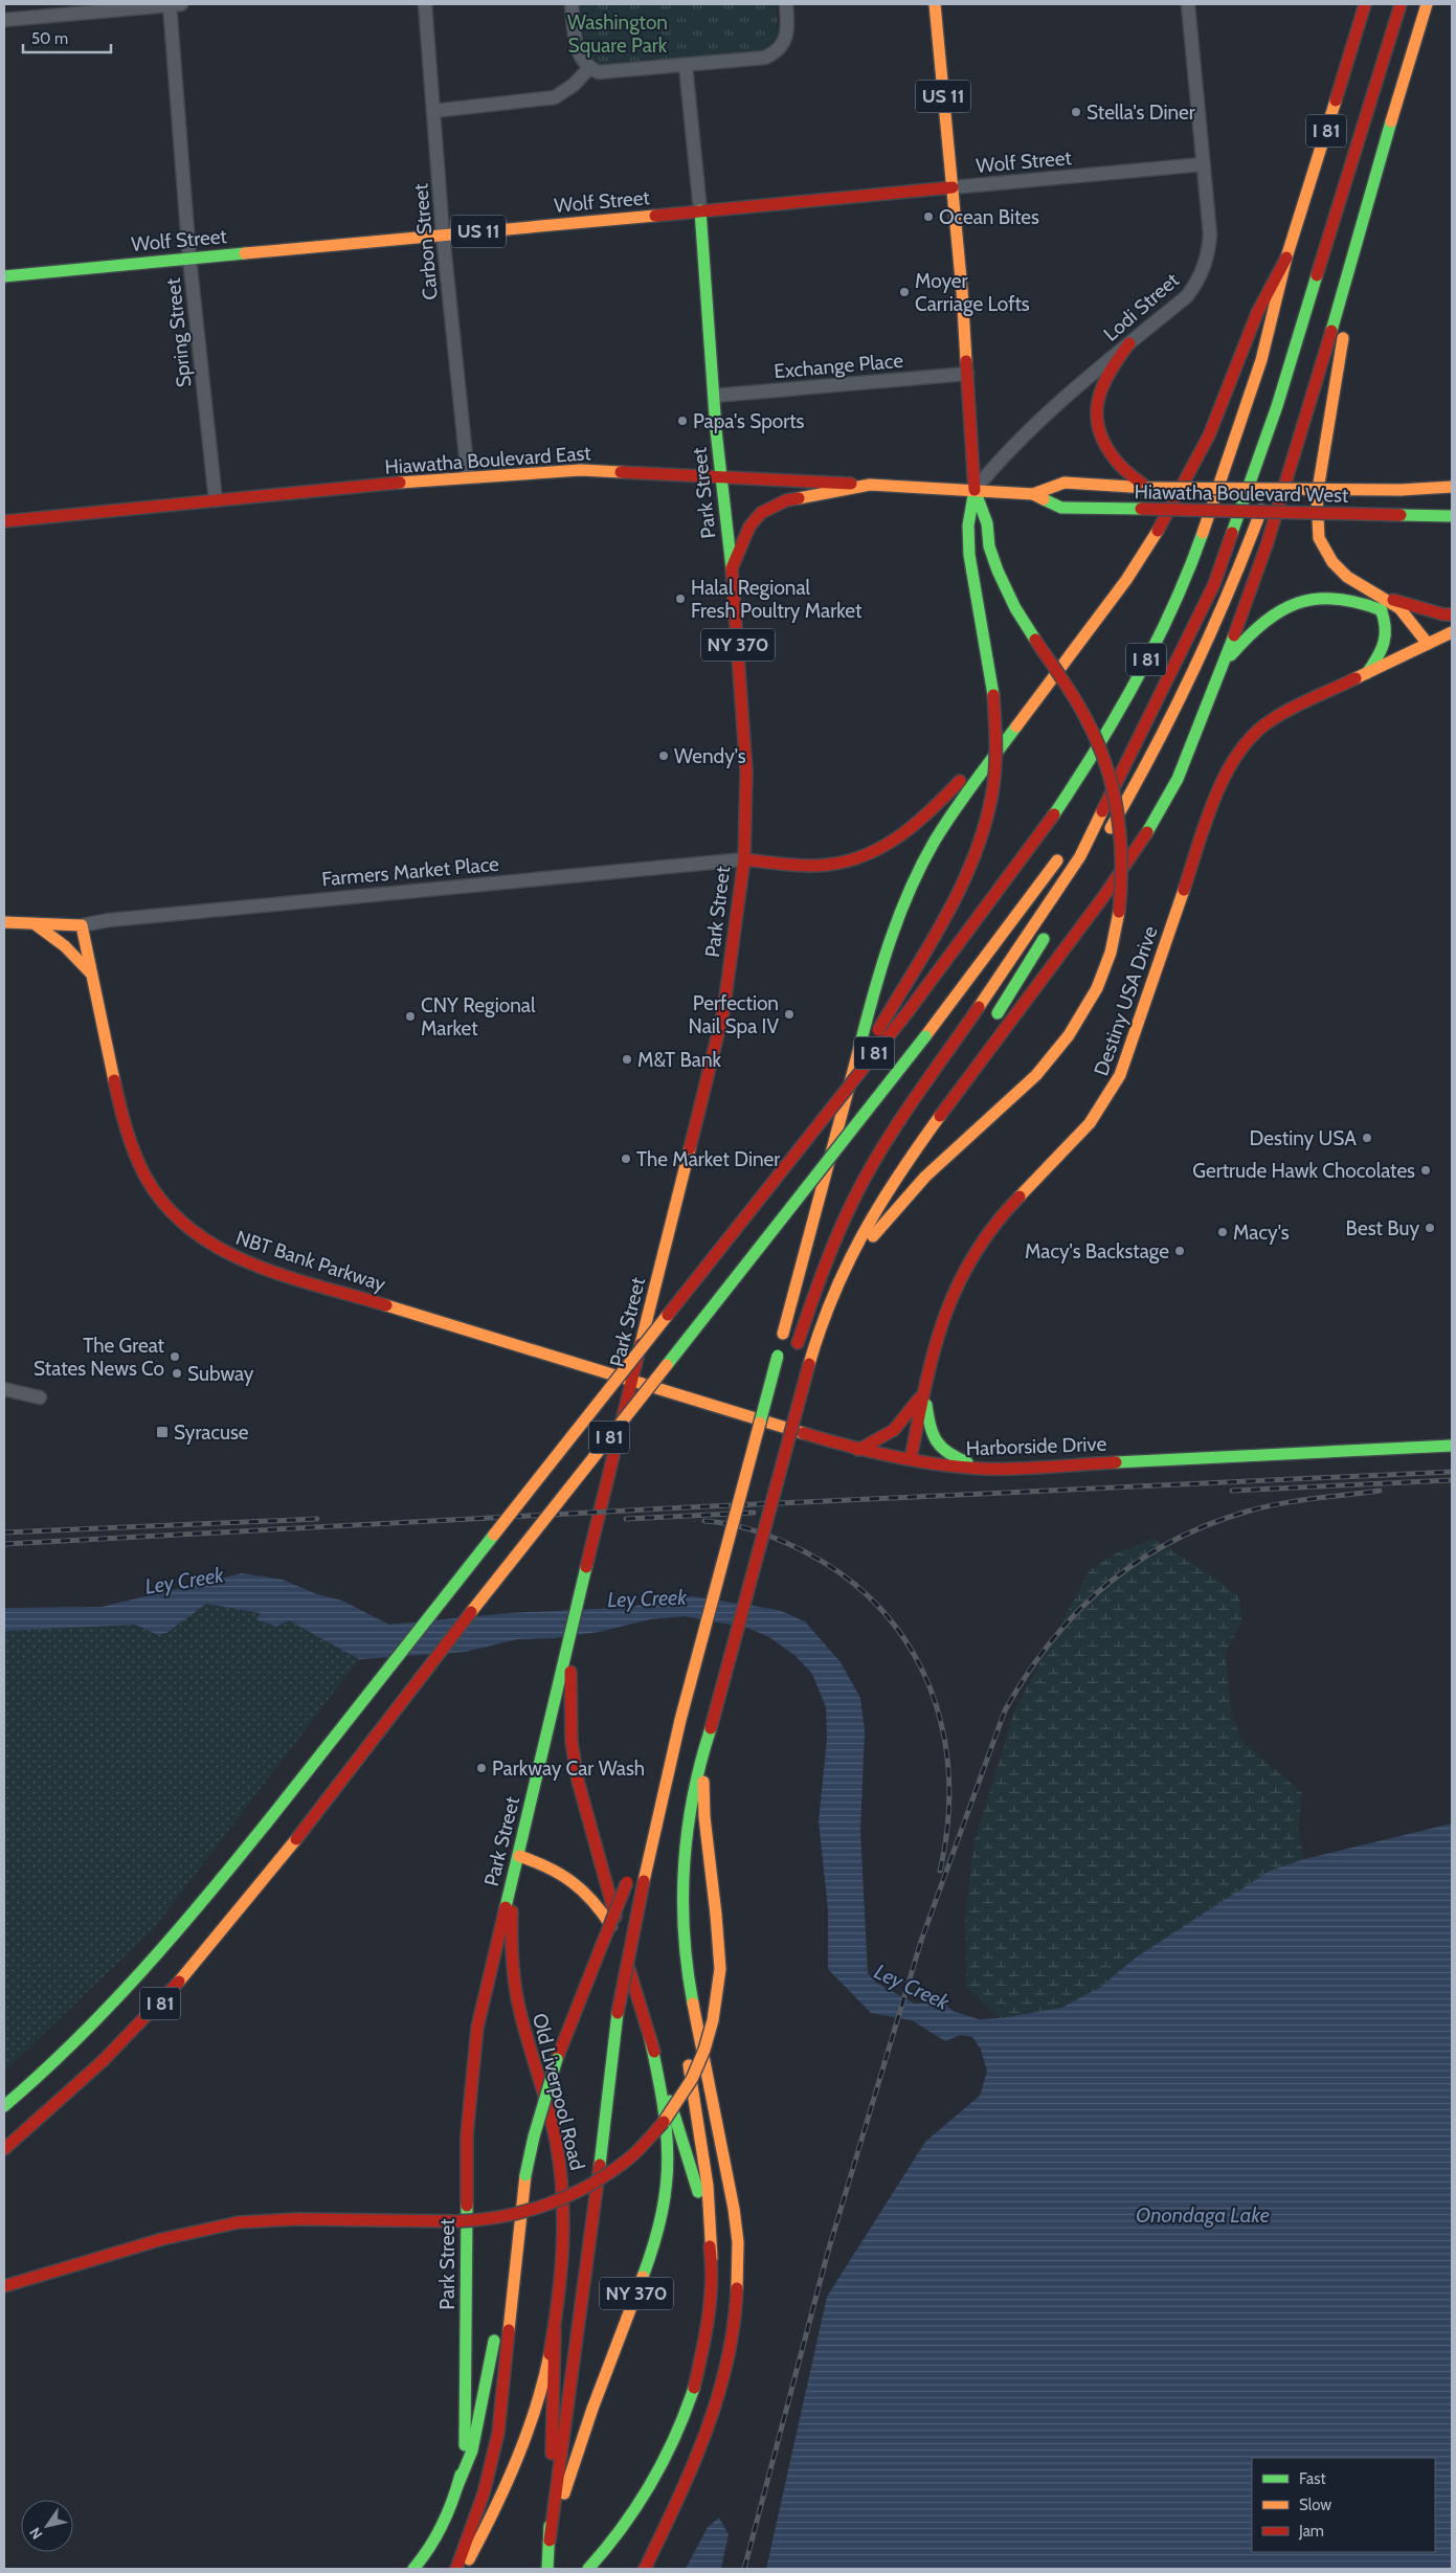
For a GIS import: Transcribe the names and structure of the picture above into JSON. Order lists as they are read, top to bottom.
{
  "streets": {
    "main road": [
      "US 11",
      "I 81",
      "Wolf Street",
      "Hiawatha Boulevard East",
      "Park Street",
      "Hiawatha Boulevard West",
      "NY 370",
      "Destiny USA Drive",
      "NBT Bank Parkway",
      "Harborside Drive",
      "Old Liverpool Road"
    ],
    "street": [
      "Carbon Street",
      "Lodi Street",
      "Spring Street",
      "Exchange Place",
      "Farmers Market Place"
    ]
  },
  "crossings": [
    ["US 11", "Wolf Street"],
    ["Wolf Street", "Carbon Street"],
    ["Wolf Street", "Lodi Street"],
    ["Wolf Street", "Spring Street"],
    ["Wolf Street", "Park Street"],
    ["Carbon Street", "Hiawatha Boulevard East"],
    ["Lodi Street", "Hiawatha Boulevard East"],
    ["Lodi Street", "Hiawatha Boulevard West"],
    ["Spring Street", "Hiawatha Boulevard East"],
    ["Exchange Place", "Park Street"],
    ["Hiawatha Boulevard East", "Park Street"],
    ["Hiawatha Boulevard East", "Hiawatha Boulevard West"],
    ["Park Street", "NY 370"],
    ["Park Street", "Farmers Market Place"],
    ["Park Street", "NBT Bank Parkway"],
    ["Park Street", "Harborside Drive"],
    ["Park Street", "Old Liverpool Road"],
    ["NY 370", "Old Liverpool Road"],
    ["Farmers Market Place", "NBT Bank Parkway"],
    ["Destiny USA Drive", "Harborside Drive"],
    ["NBT Bank Parkway", "Harborside Drive"]
  ],
  "water": ["Ley Creek", "Onondaga Lake"],
  "parks": ["Washington Square Park"],
  "places": {
    "other": [
      "Stella's Diner",
      "Ocean Bites",
      "Moyer Carriage Lofts",
      "Papa's Sports",
      "Halal Regional Fresh Poultry Market",
      "Wendy's",
      "Perfection Nail Spa IV",
      "CNY Regional Market",
      "M&T Bank",
      "Destiny USA",
      "The Market Diner",
      "Gertrude Hawk Chocolates",
      "Best Buy",
      "Macy's",
      "Macy's Backstage",
      "The Great States News Co",
      "Subway",
      "Parkway Car Wash"
    ],
    "transit": ["Syracuse"]
  },
  "legend": ["Fast", "Slow", "Jam"],
  "scale_bar": "50 m",
  "north": "bottom left"
}
